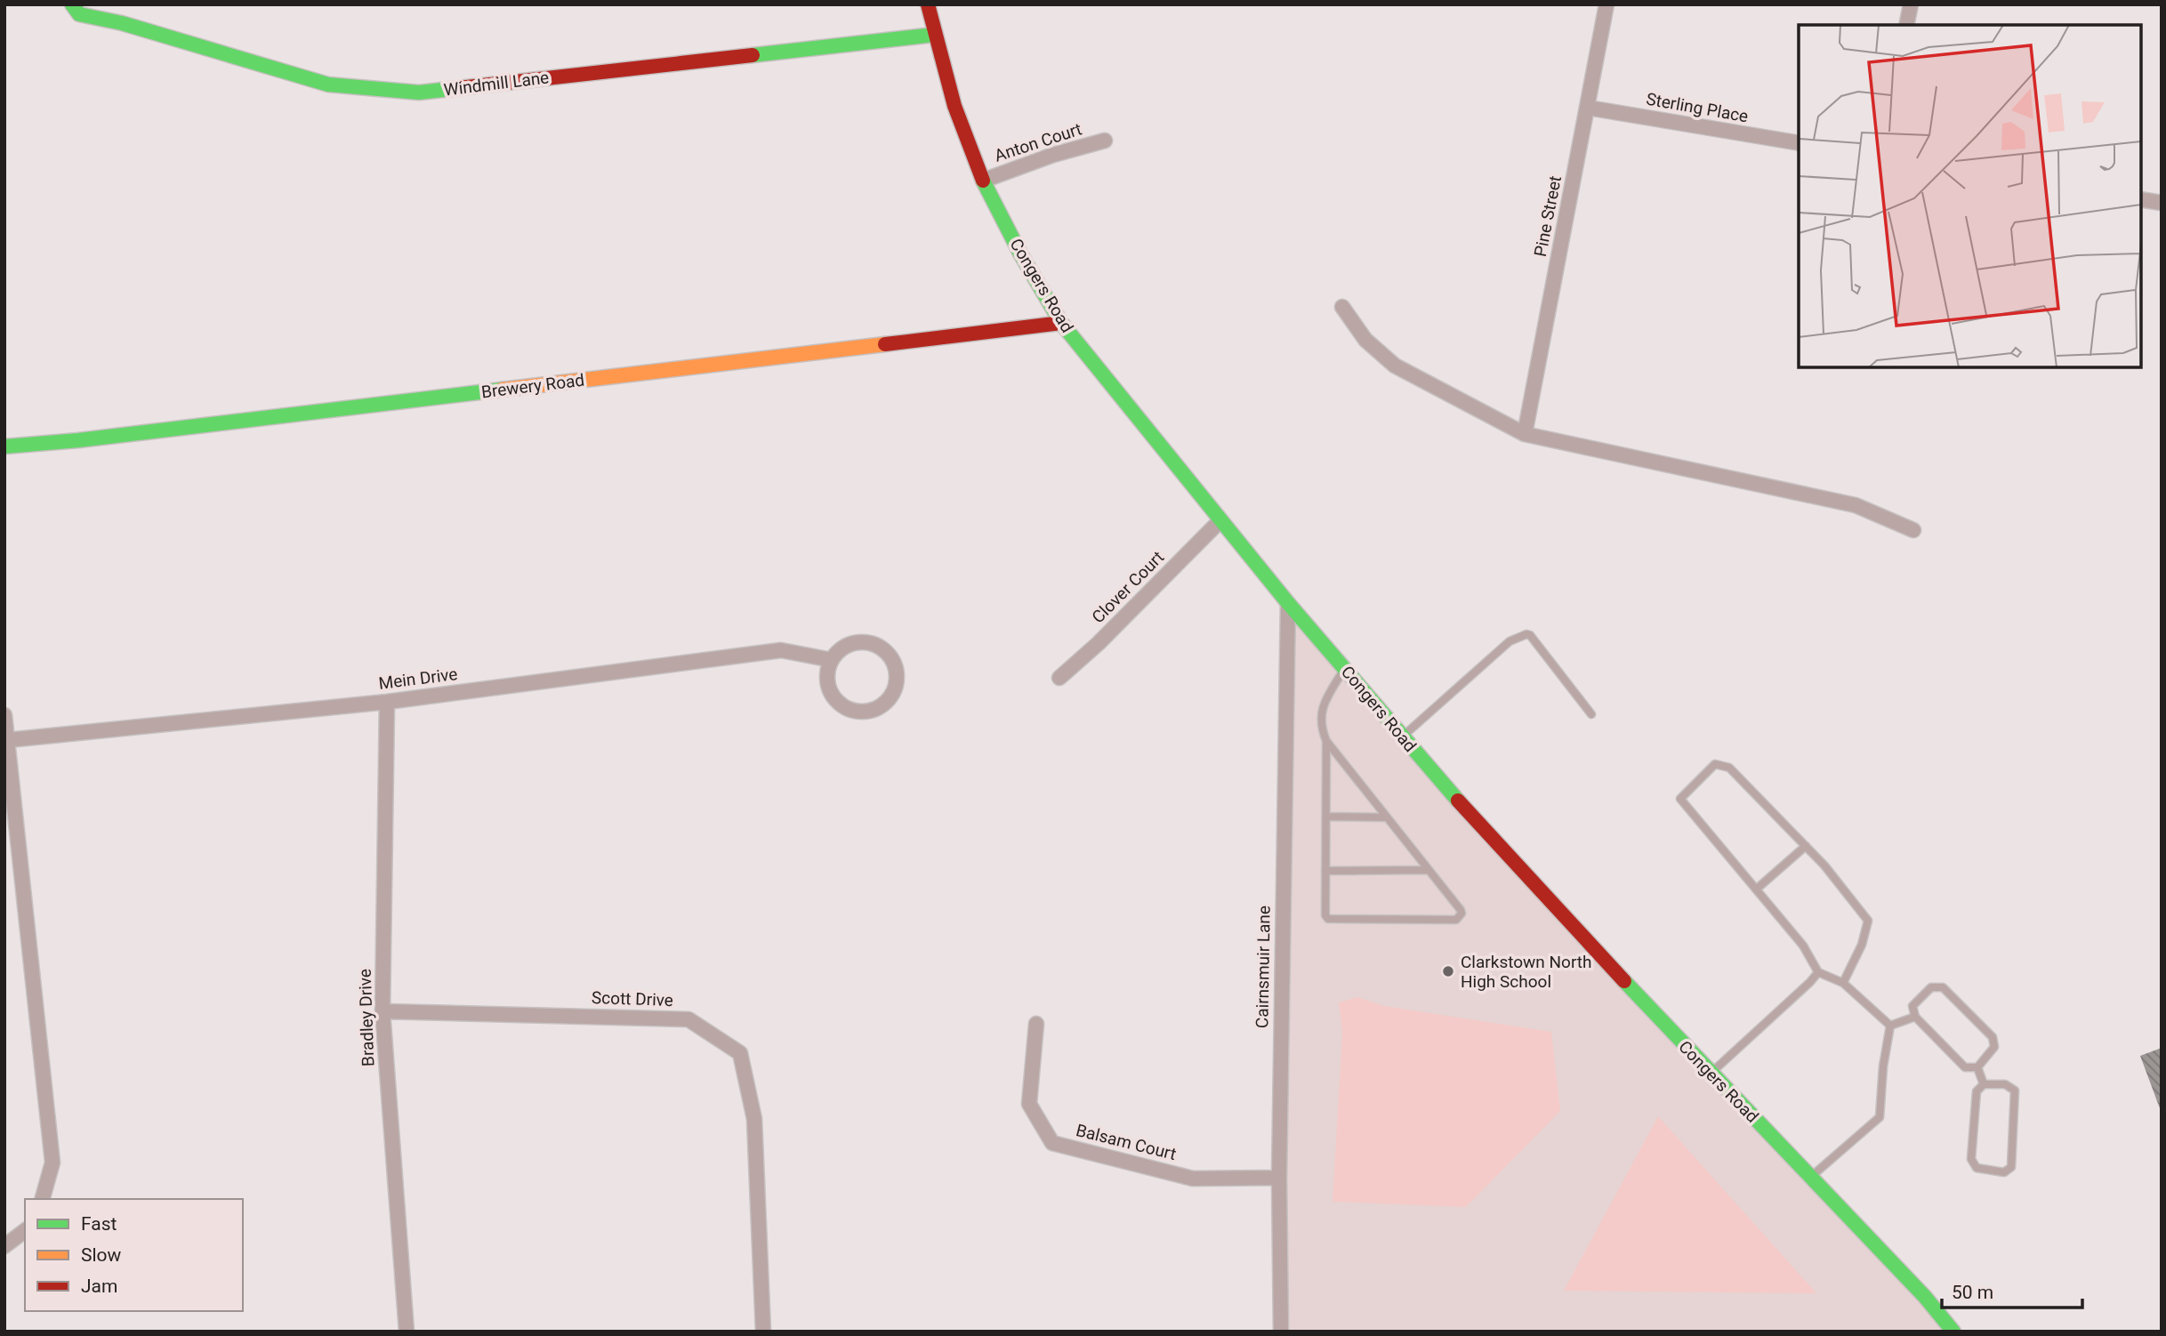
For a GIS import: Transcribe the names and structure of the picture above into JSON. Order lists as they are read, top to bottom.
{
  "streets": {
    "street": [
      "Windmill Lane",
      "Sterling Place",
      "Anton Court",
      "Pine Street",
      "Congers Road",
      "Brewery Road",
      "Clover Court",
      "Mein Drive",
      "Cairnsmuir Lane",
      "Scott Drive",
      "Bradley Drive",
      "Balsam Court"
    ]
  },
  "crossings": [
    ["Windmill Lane", "Congers Road"],
    ["Sterling Place", "Pine Street"],
    ["Anton Court", "Congers Road"],
    ["Congers Road", "Brewery Road"],
    ["Congers Road", "Clover Court"],
    ["Congers Road", "Cairnsmuir Lane"],
    ["Mein Drive", "Bradley Drive"],
    ["Cairnsmuir Lane", "Balsam Court"],
    ["Scott Drive", "Bradley Drive"]
  ],
  "places": ["Clarkstown North High School"],
  "legend": ["Fast", "Slow", "Jam"],
  "scale_bar": "50 m"
}
